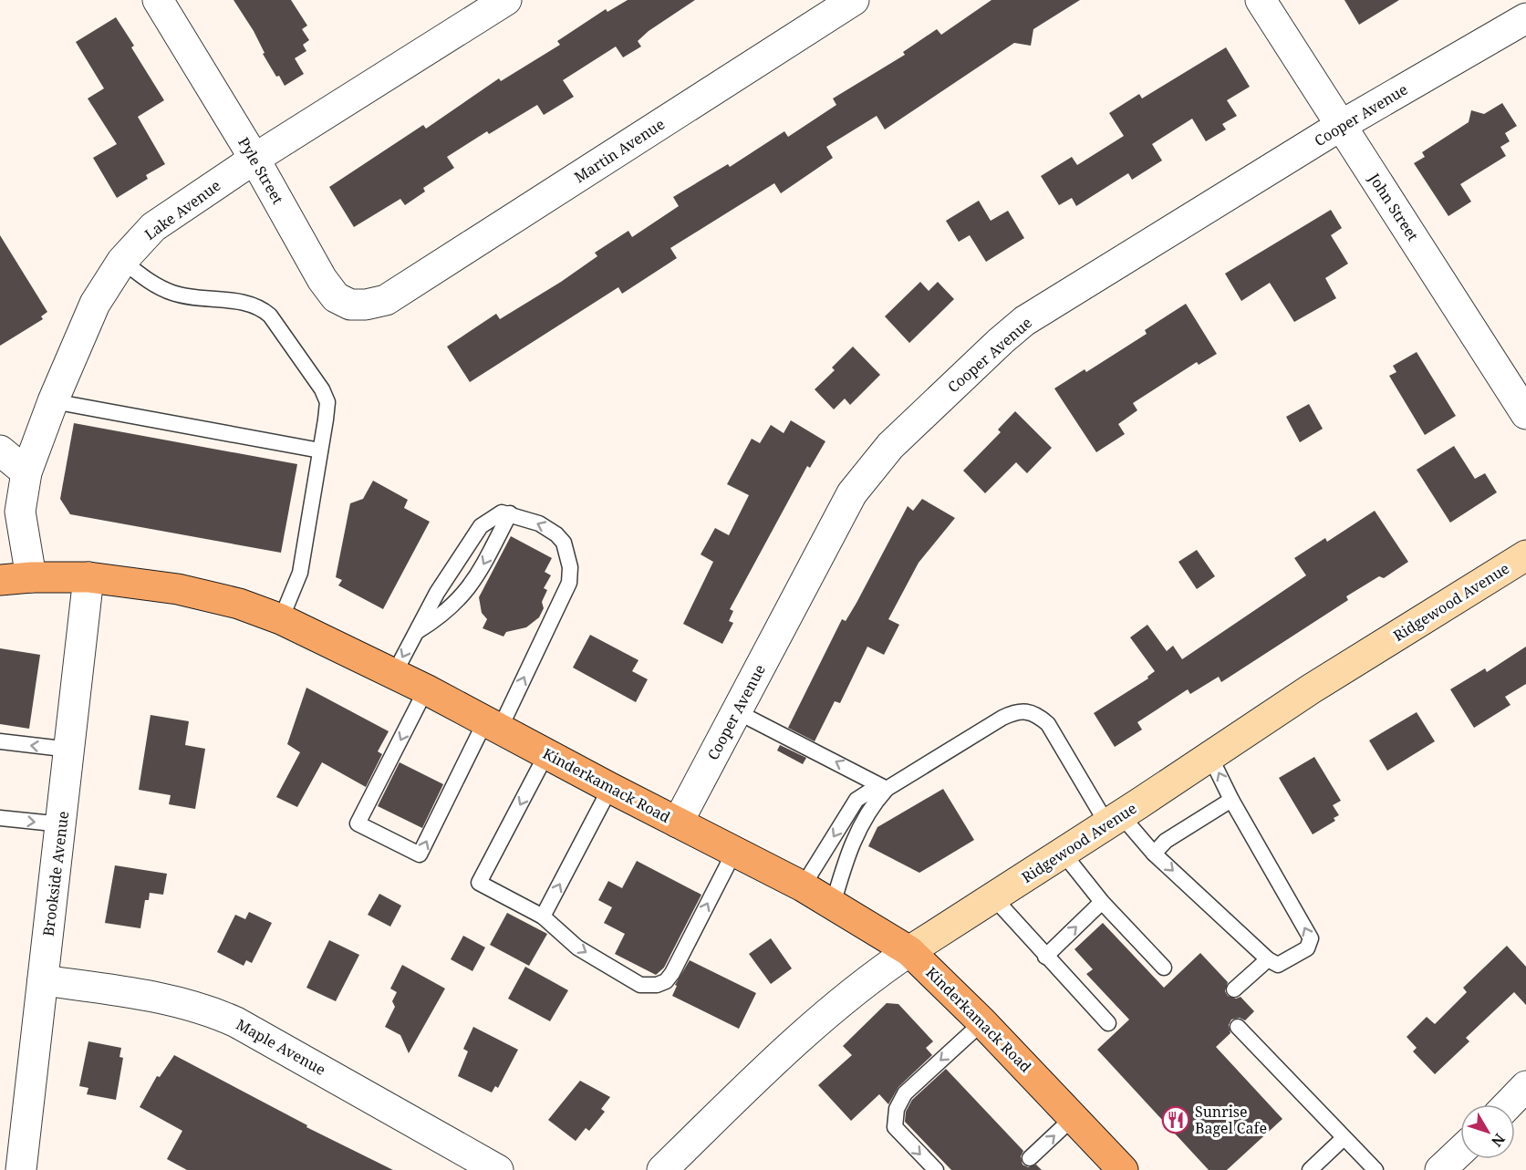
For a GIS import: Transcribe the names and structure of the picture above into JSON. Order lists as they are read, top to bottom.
{
  "streets": {
    "main road": ["Kinderkamack Road"],
    "street": [
      "Cooper Avenue",
      "Martin Avenue",
      "Pyle Street",
      "John Street",
      "Lake Avenue",
      "Ridgewood Avenue",
      "Brookside Avenue",
      "Maple Avenue"
    ]
  },
  "crossings": [
    ["Cooper Avenue", "John Street"],
    ["Cooper Avenue", "Kinderkamack Road"],
    ["Martin Avenue", "Pyle Street"],
    ["Pyle Street", "Lake Avenue"],
    ["Lake Avenue", "Kinderkamack Road"],
    ["Ridgewood Avenue", "Kinderkamack Road"],
    ["Kinderkamack Road", "Brookside Avenue"],
    ["Brookside Avenue", "Maple Avenue"]
  ],
  "places": {
    "restaurant": ["Sunrise Bagel Cafe"]
  },
  "north": "bottom right"
}
